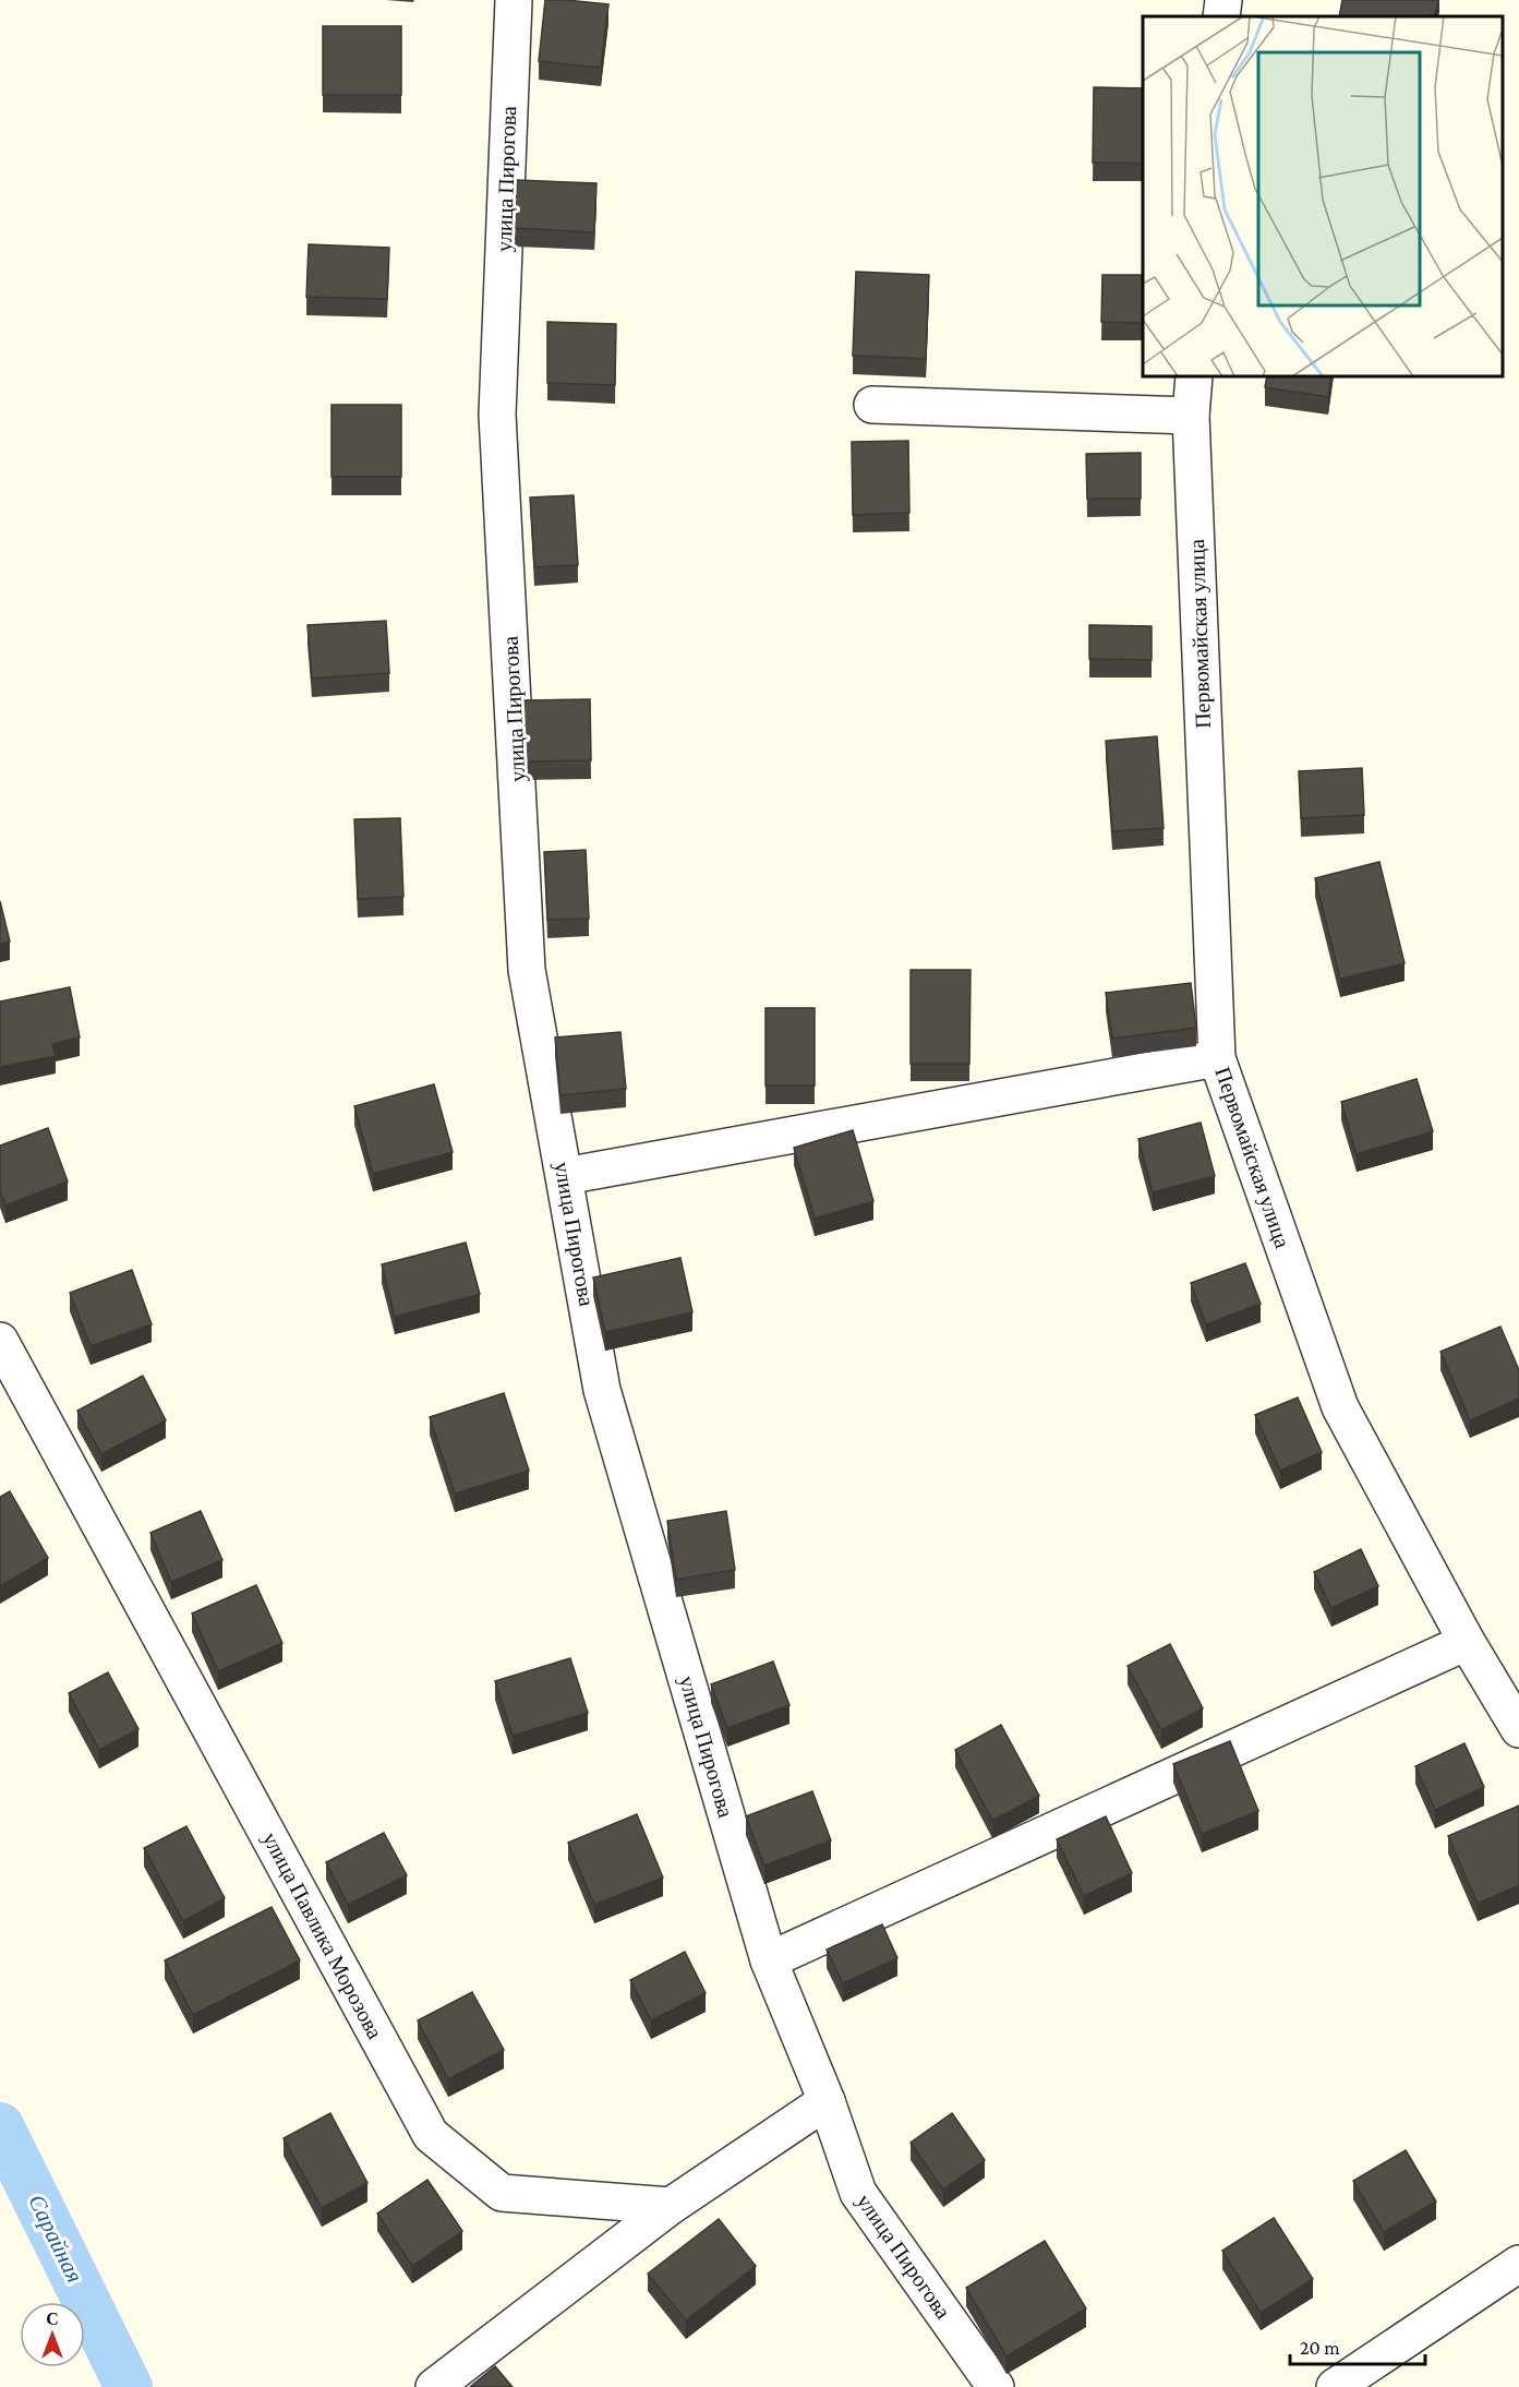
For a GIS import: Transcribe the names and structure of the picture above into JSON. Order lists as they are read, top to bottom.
{
  "streets": {
    "street": ["улица Пирогова", "Первомайская улица", "улица Павлика Морозова"]
  },
  "water": ["Сарайная"],
  "scale_bar": "20 m",
  "north": "top"
}
